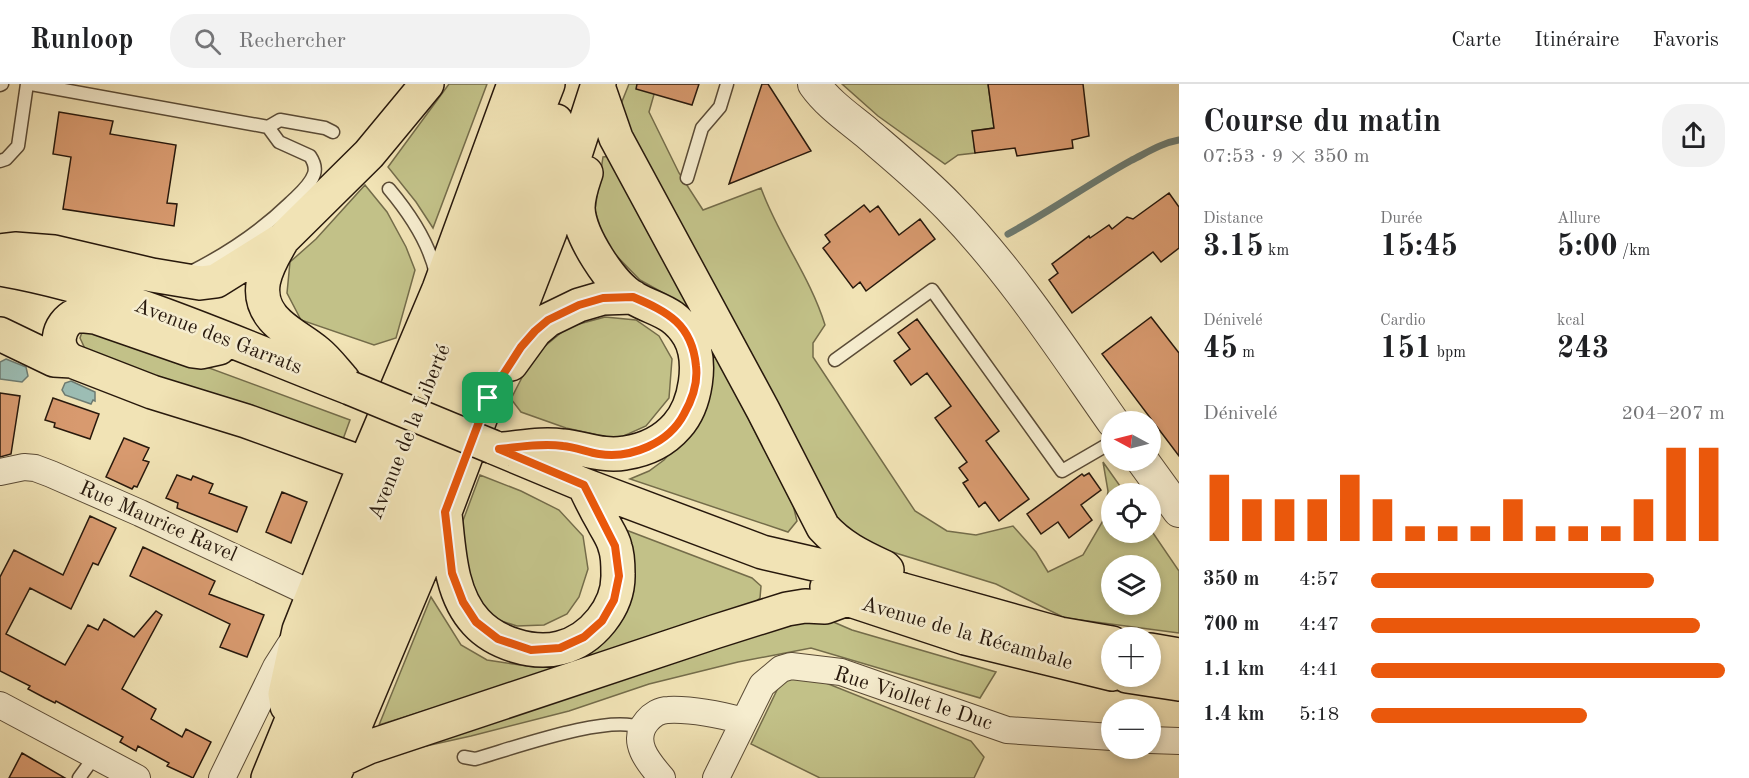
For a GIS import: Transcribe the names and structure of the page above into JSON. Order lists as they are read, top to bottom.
{
  "streets": {
    "main road": ["Avenue des Garrats", "Avenue de la Liberté", "Avenue de la Récambale"],
    "street": ["Rue Maurice Ravel", "Rue Viollet le Duc"]
  },
  "crossings": [
    ["Avenue des Garrats", "Avenue de la Récambale"]
  ],
  "north": "left",
  "page": {
    "header": "Runloop",
    "search": "Rechercher",
    "nav": ["Carte", "Itinéraire", "Favoris"],
    "heading": ["Course du matin", "07:53 · 9 × 350 m"],
    "stats": [
      ["Distance", "3.15 km"],
      ["Durée", "15:45"],
      ["Allure", "5:00 /km"],
      ["Dénivelé", "45 m"],
      ["Cardio", "151 bpm"],
      ["kcal", "243"]
    ],
    "chart": ["Dénivelé", "204–207 m"],
    "map_buttons": ["+", "−"],
    "list": [
      {
        "name": "350 m",
        "note": "4:57"
      },
      {
        "name": "700 m",
        "note": "4:47"
      },
      {
        "name": "1.1 km",
        "note": "4:41"
      },
      {
        "name": "1.4 km",
        "note": "5:18"
      }
    ]
  }
}
